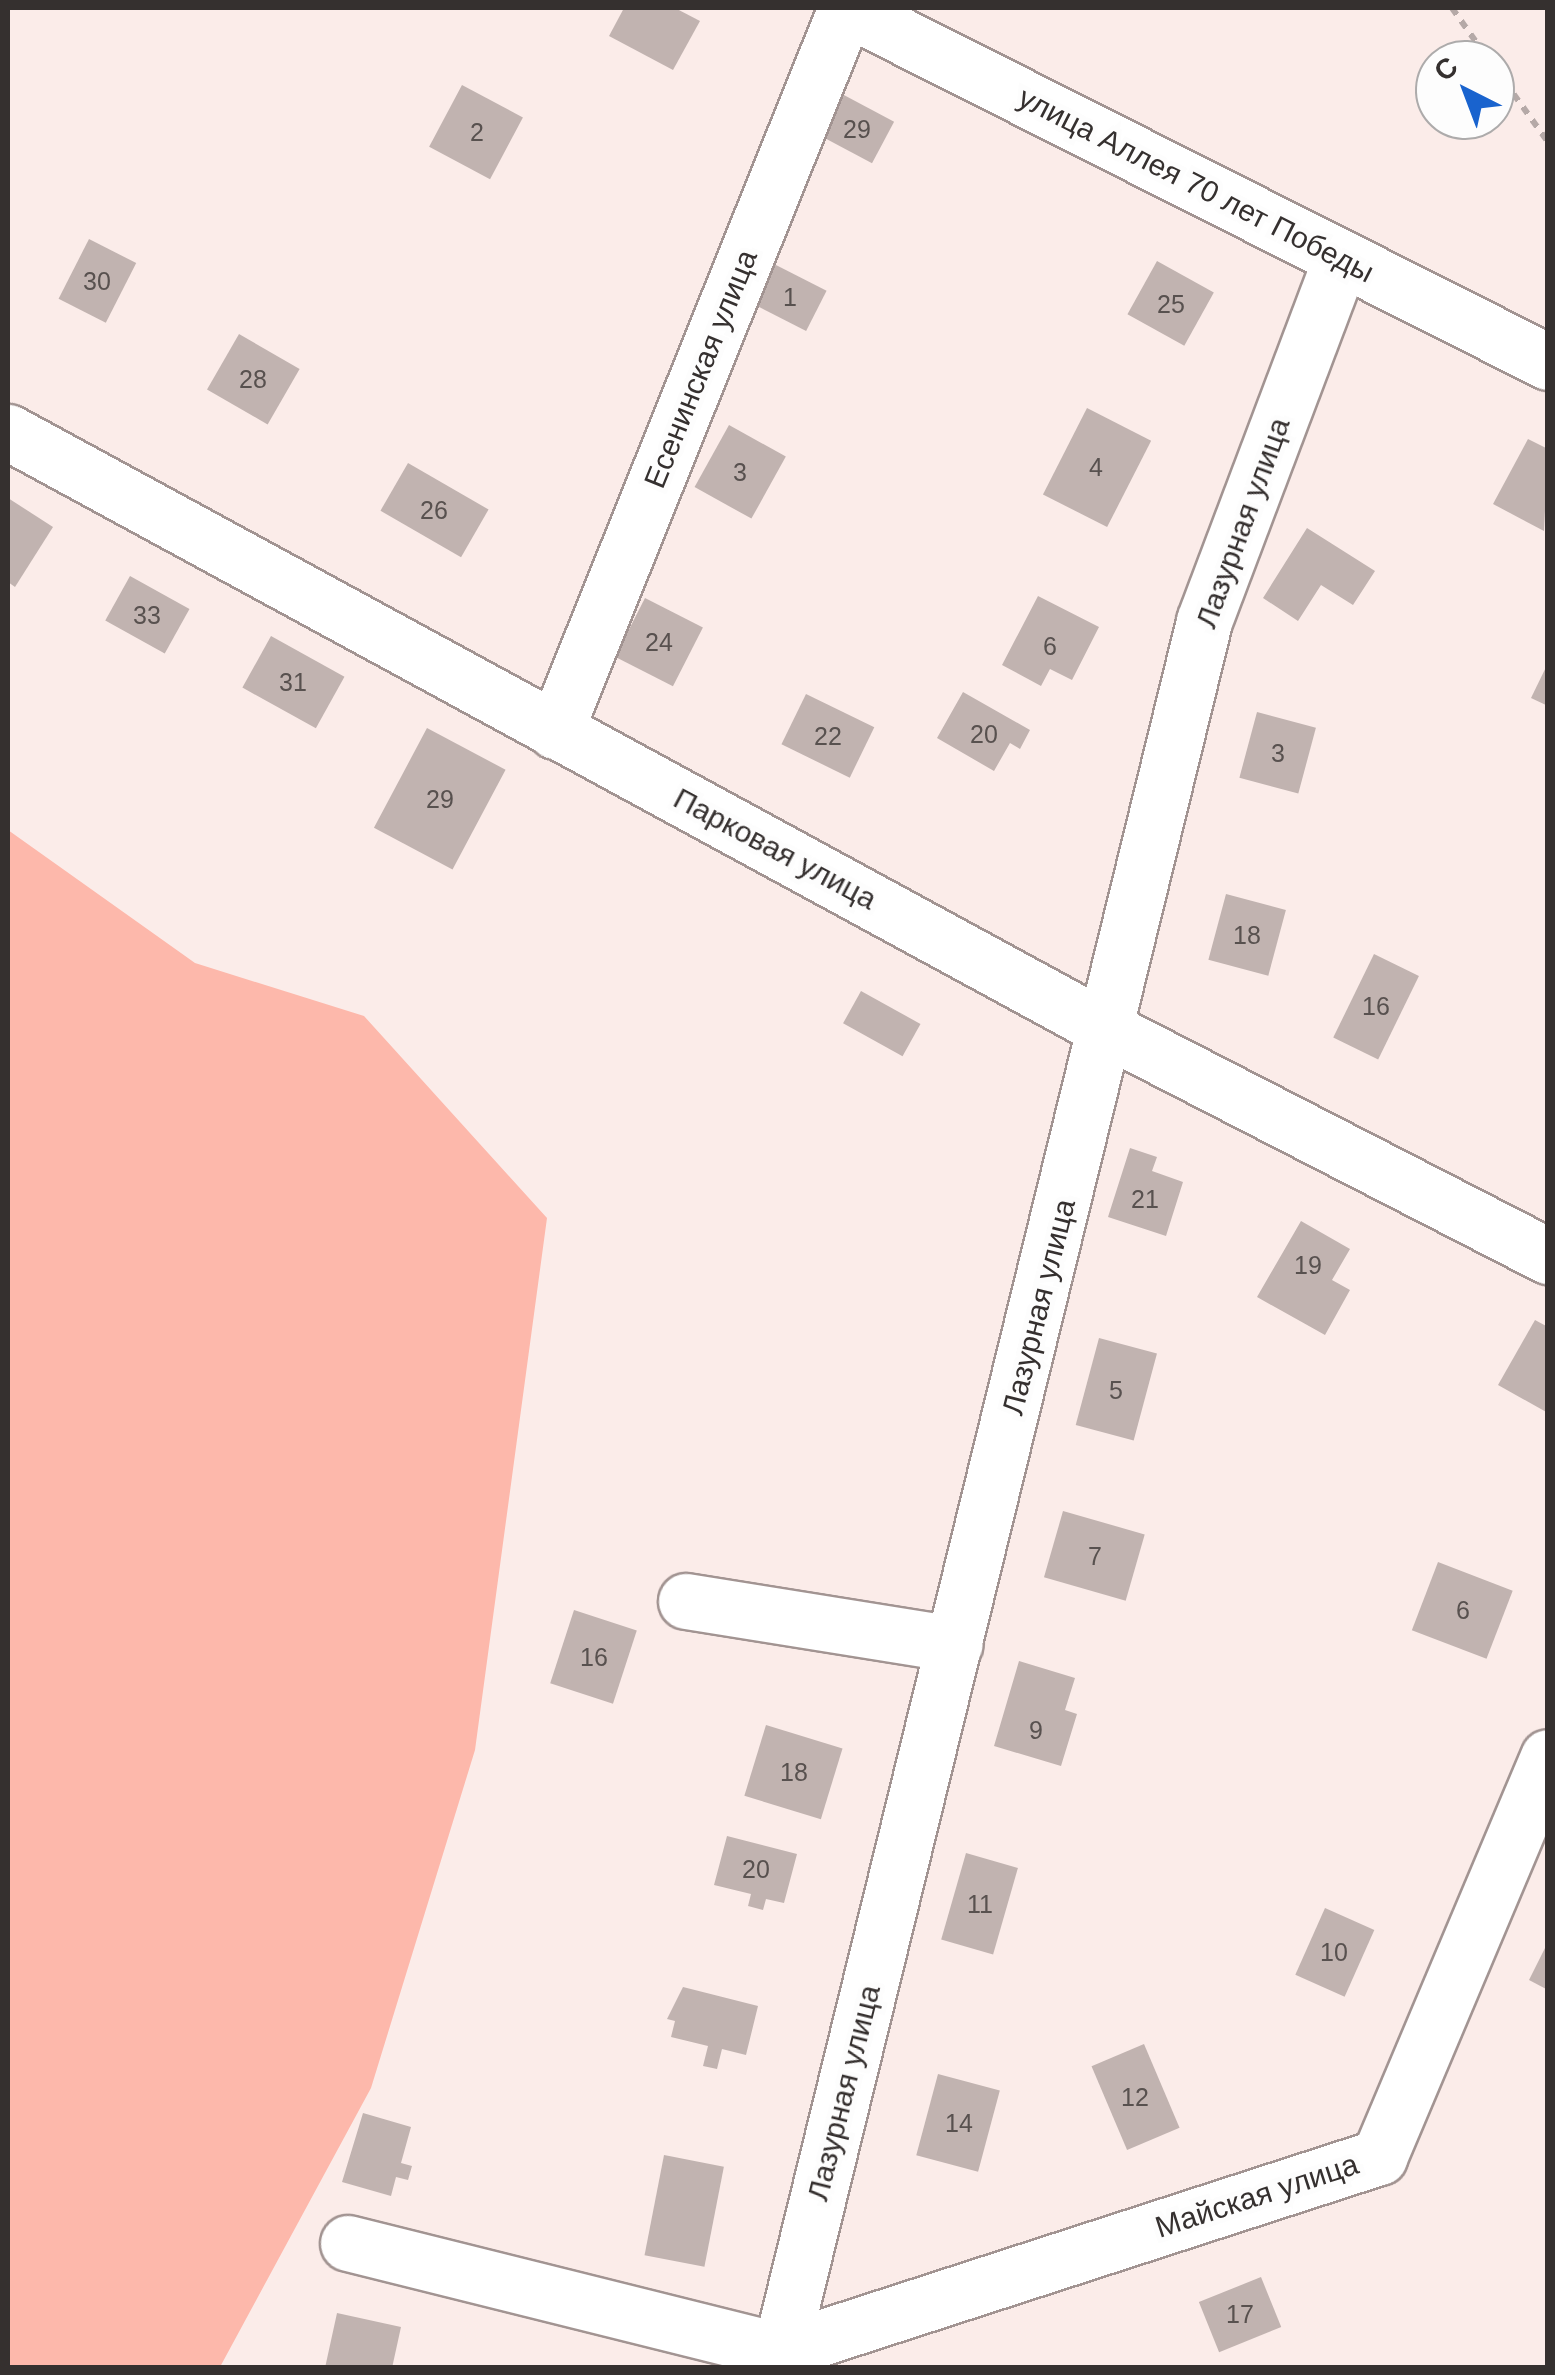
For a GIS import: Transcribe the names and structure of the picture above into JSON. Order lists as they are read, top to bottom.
{
  "streets": {
    "street": [
      "улица Аллея 70 лет Победы",
      "Есенинская улица",
      "Лазурная улица",
      "Парковая улица",
      "Майская улица"
    ]
  },
  "crossings": [
    ["улица Аллея 70 лет Победы", "Есенинская улица"],
    ["улица Аллея 70 лет Победы", "Лазурная улица"],
    ["Есенинская улица", "Парковая улица"],
    ["Лазурная улица", "Парковая улица"],
    ["Лазурная улица", "Майская улица"]
  ],
  "house_numbers": [
    "29",
    "2",
    "30",
    "1",
    "25",
    "28",
    "4",
    "3",
    "26",
    "33",
    "24",
    "6",
    "31",
    "20",
    "22",
    "3",
    "29",
    "18",
    "16",
    "21",
    "19",
    "5",
    "7",
    "6",
    "16",
    "9",
    "18",
    "20",
    "11",
    "10",
    "12",
    "14",
    "17"
  ],
  "north": "top left"
}
